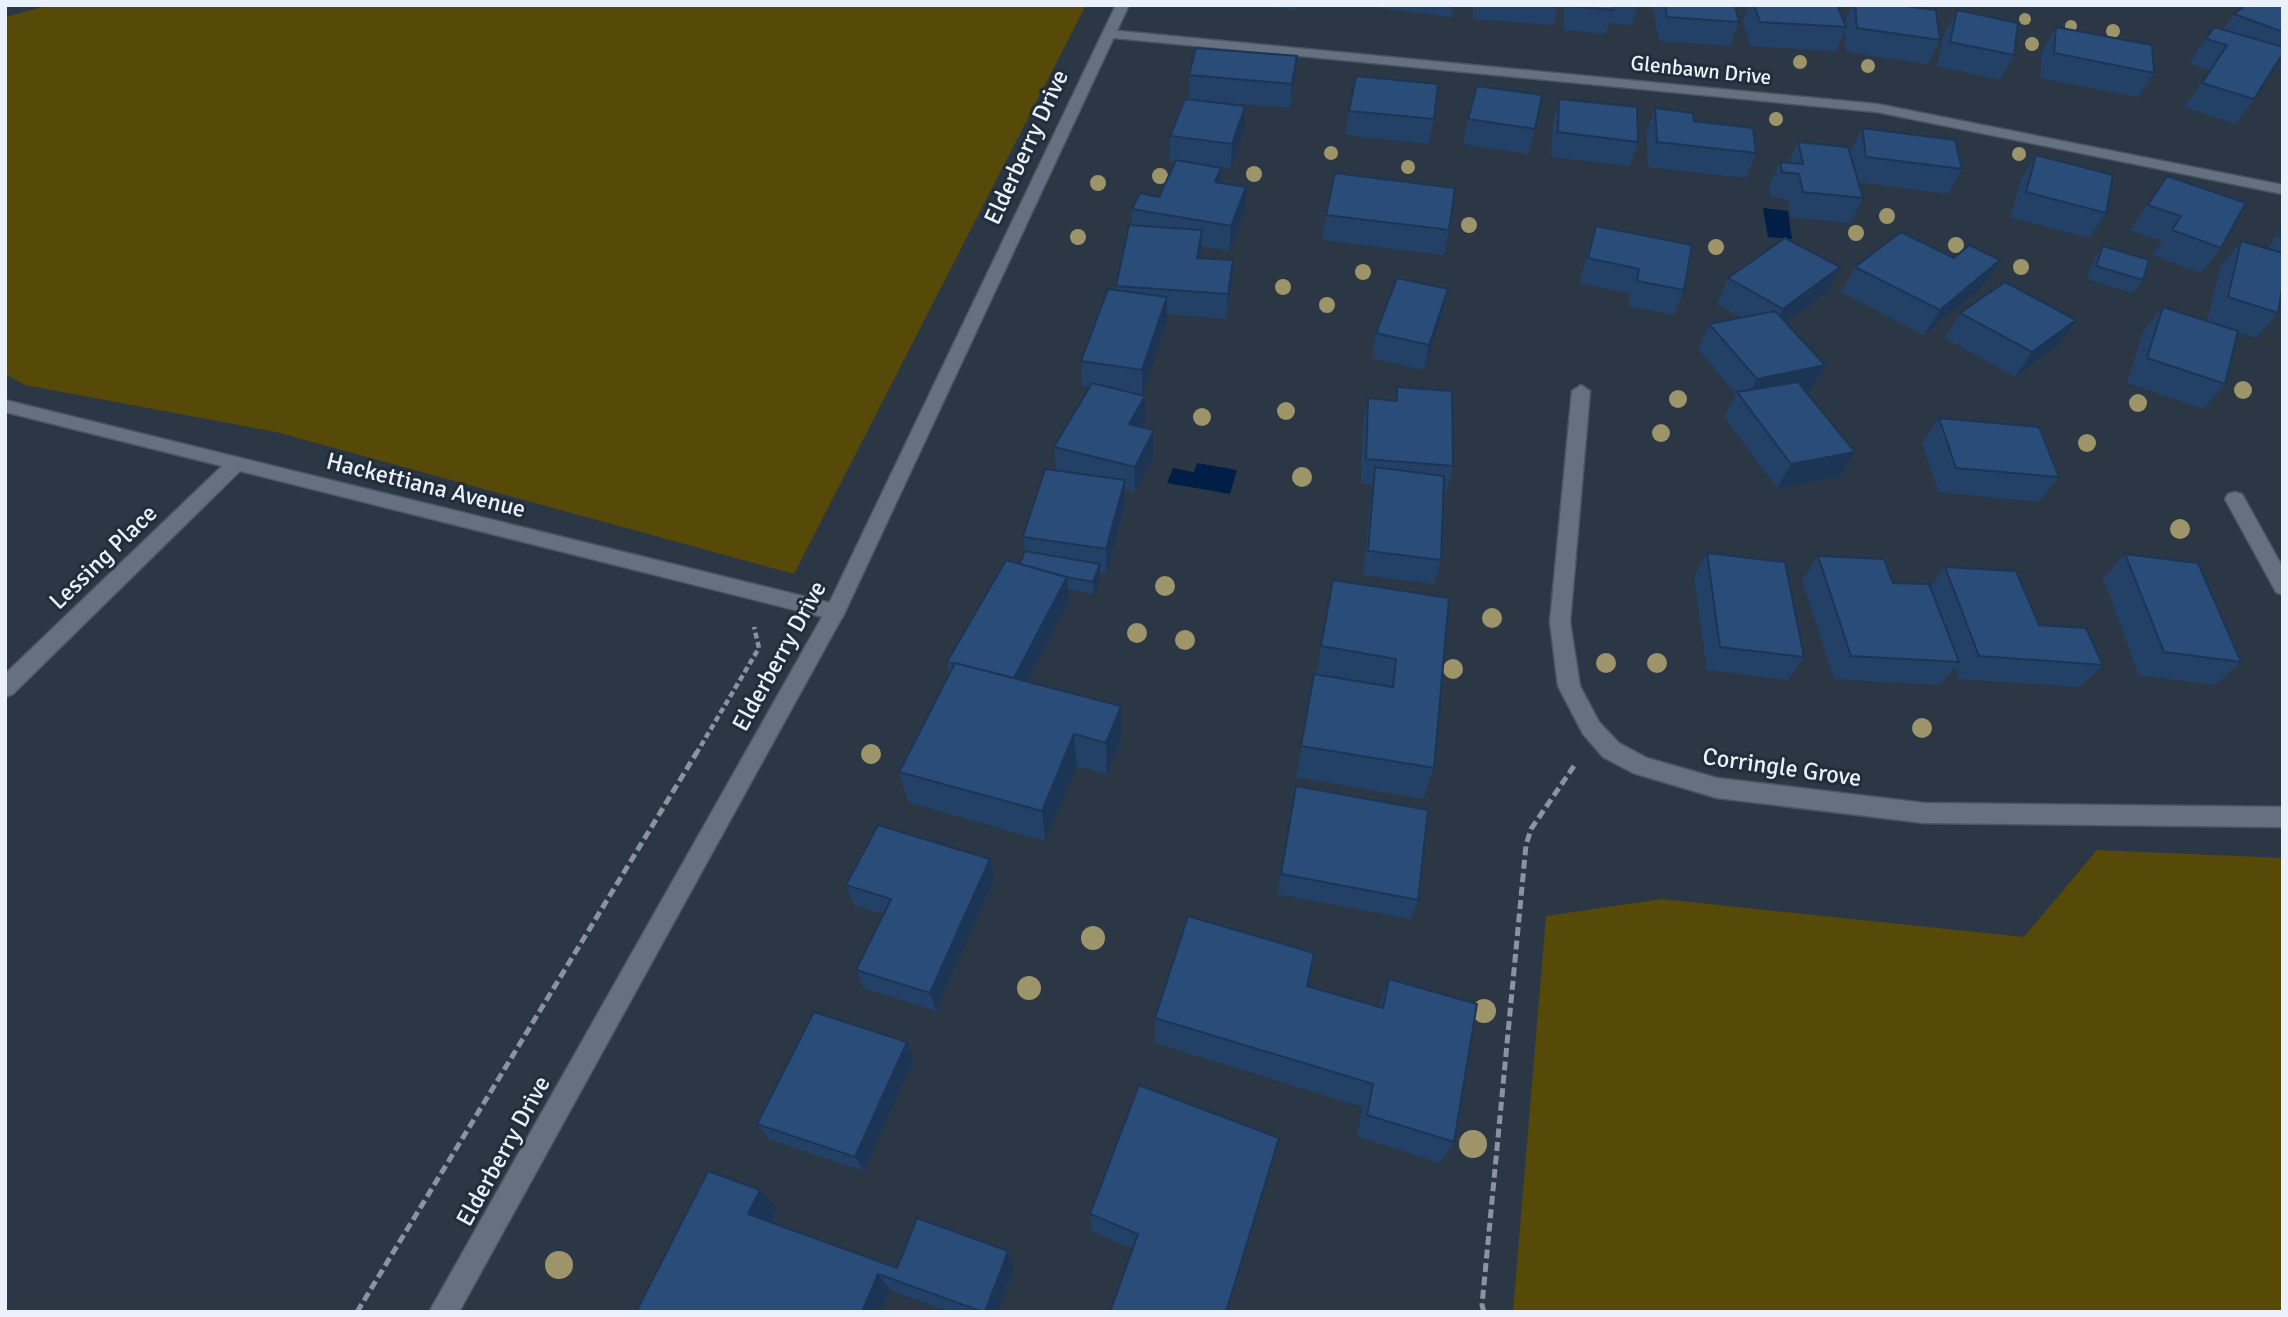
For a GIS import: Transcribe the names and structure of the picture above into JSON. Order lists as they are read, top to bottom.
{
  "streets": {
    "street": [
      "Glenbawn Drive",
      "Elderberry Drive",
      "Hackettiana Avenue",
      "Lessing Place",
      "Corringle Grove"
    ]
  },
  "crossings": [
    ["Glenbawn Drive", "Elderberry Drive"],
    ["Elderberry Drive", "Hackettiana Avenue"],
    ["Hackettiana Avenue", "Lessing Place"]
  ]
}
